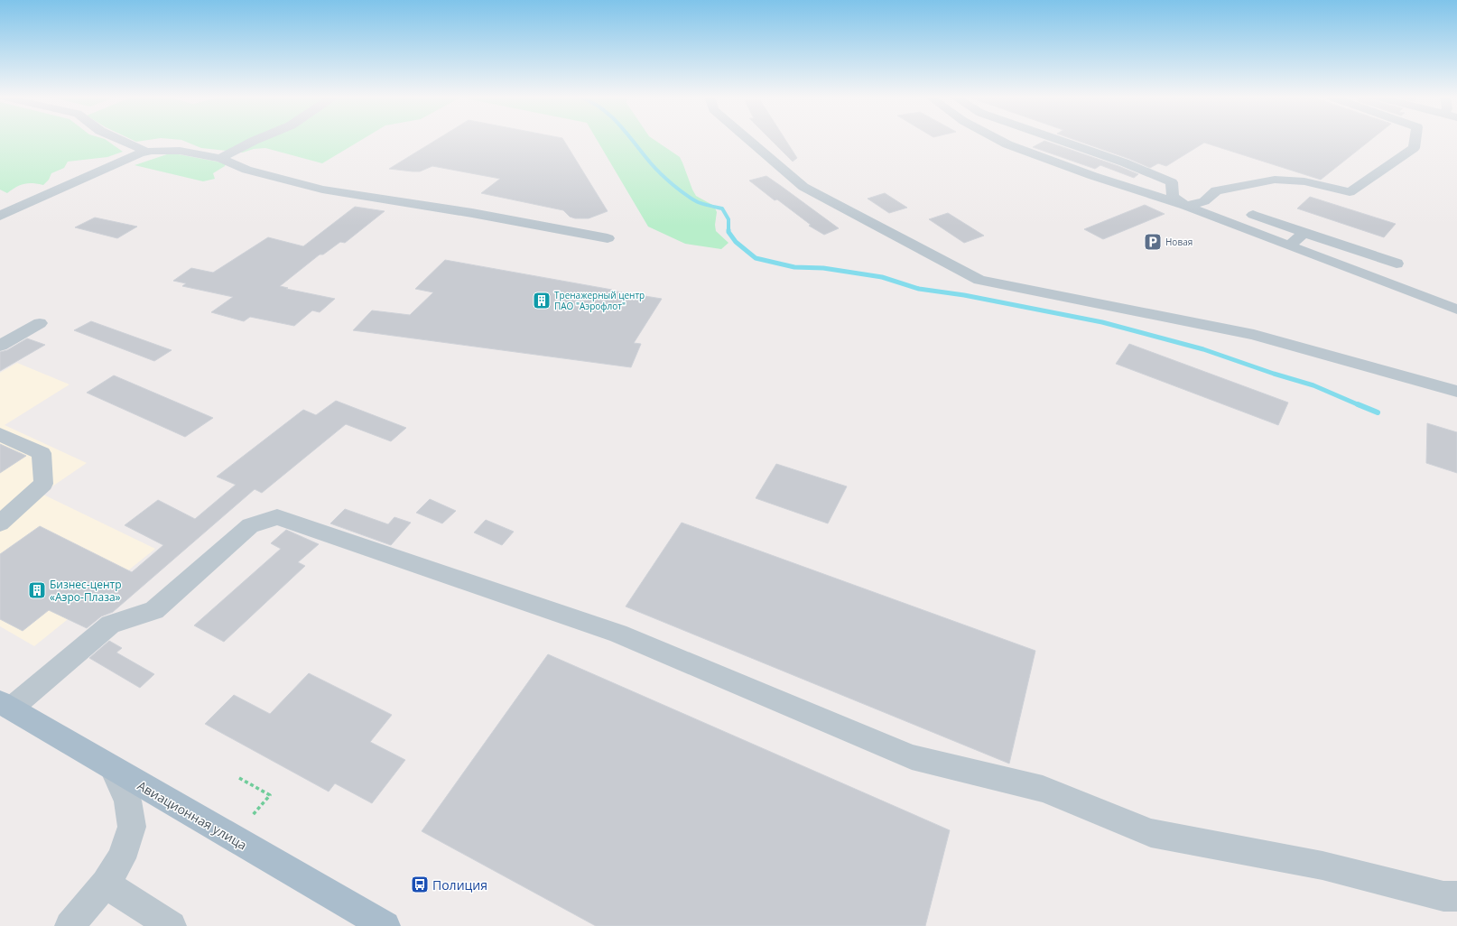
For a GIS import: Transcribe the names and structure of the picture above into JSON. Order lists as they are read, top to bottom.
{
  "streets": {
    "main road": ["Авиационная улица"]
  },
  "places": {
    "parking": ["Новая"],
    "building": ["Тренажерный центр ПАО \"Аэрофлот\"", "Бизнес-центр «Аэро-Плаза»"],
    "bus stop": ["Полиция"]
  }
}
